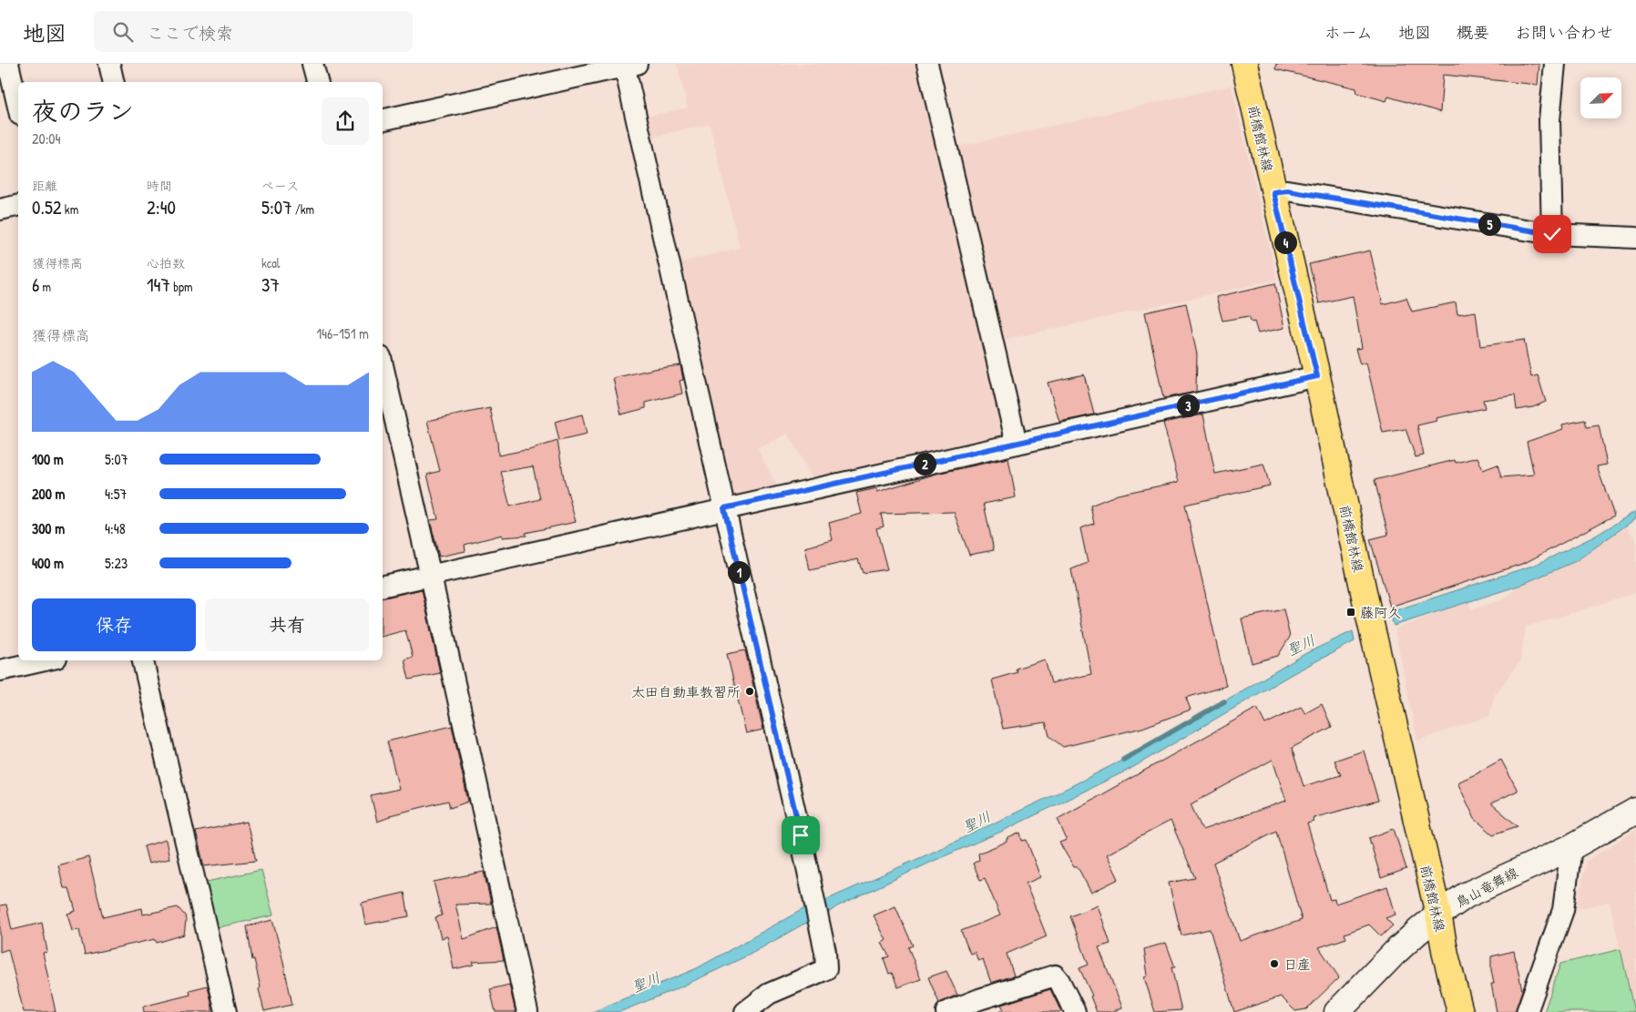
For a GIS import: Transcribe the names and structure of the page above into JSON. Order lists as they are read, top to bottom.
{
  "streets": {
    "main road": ["前橋館林線", "鳥山竜舞線"]
  },
  "crossings": [
    ["前橋館林線", "鳥山竜舞線"]
  ],
  "water": ["聖川"],
  "places": {
    "transit": ["藤阿久"],
    "other": ["太田自動車教習所", "日産"]
  },
  "north": "top right",
  "page": {
    "header": "地図",
    "search": "ここで検索",
    "nav": [
      "ホーム",
      "地図",
      "概要",
      "お問い合わせ"
    ],
    "heading": ["夜のラン", "20:04"],
    "stats": [
      ["距離", "0.52 km"],
      ["時間", "2:40"],
      ["ペース", "5:07 /km"],
      ["獲得標高", "6 m"],
      ["心拍数", "147 bpm"],
      ["kcal", "37"]
    ],
    "pins": [
      "5",
      "4",
      "3",
      "2",
      "1"
    ],
    "chart": ["獲得標高", "146–151 m"],
    "list": [
      {
        "name": "100 m",
        "note": "5:07"
      },
      {
        "name": "200 m",
        "note": "4:57"
      },
      {
        "name": "300 m",
        "note": "4:48"
      },
      {
        "name": "400 m",
        "note": "5:23"
      }
    ],
    "buttons": ["保存", "共有"]
  }
}
